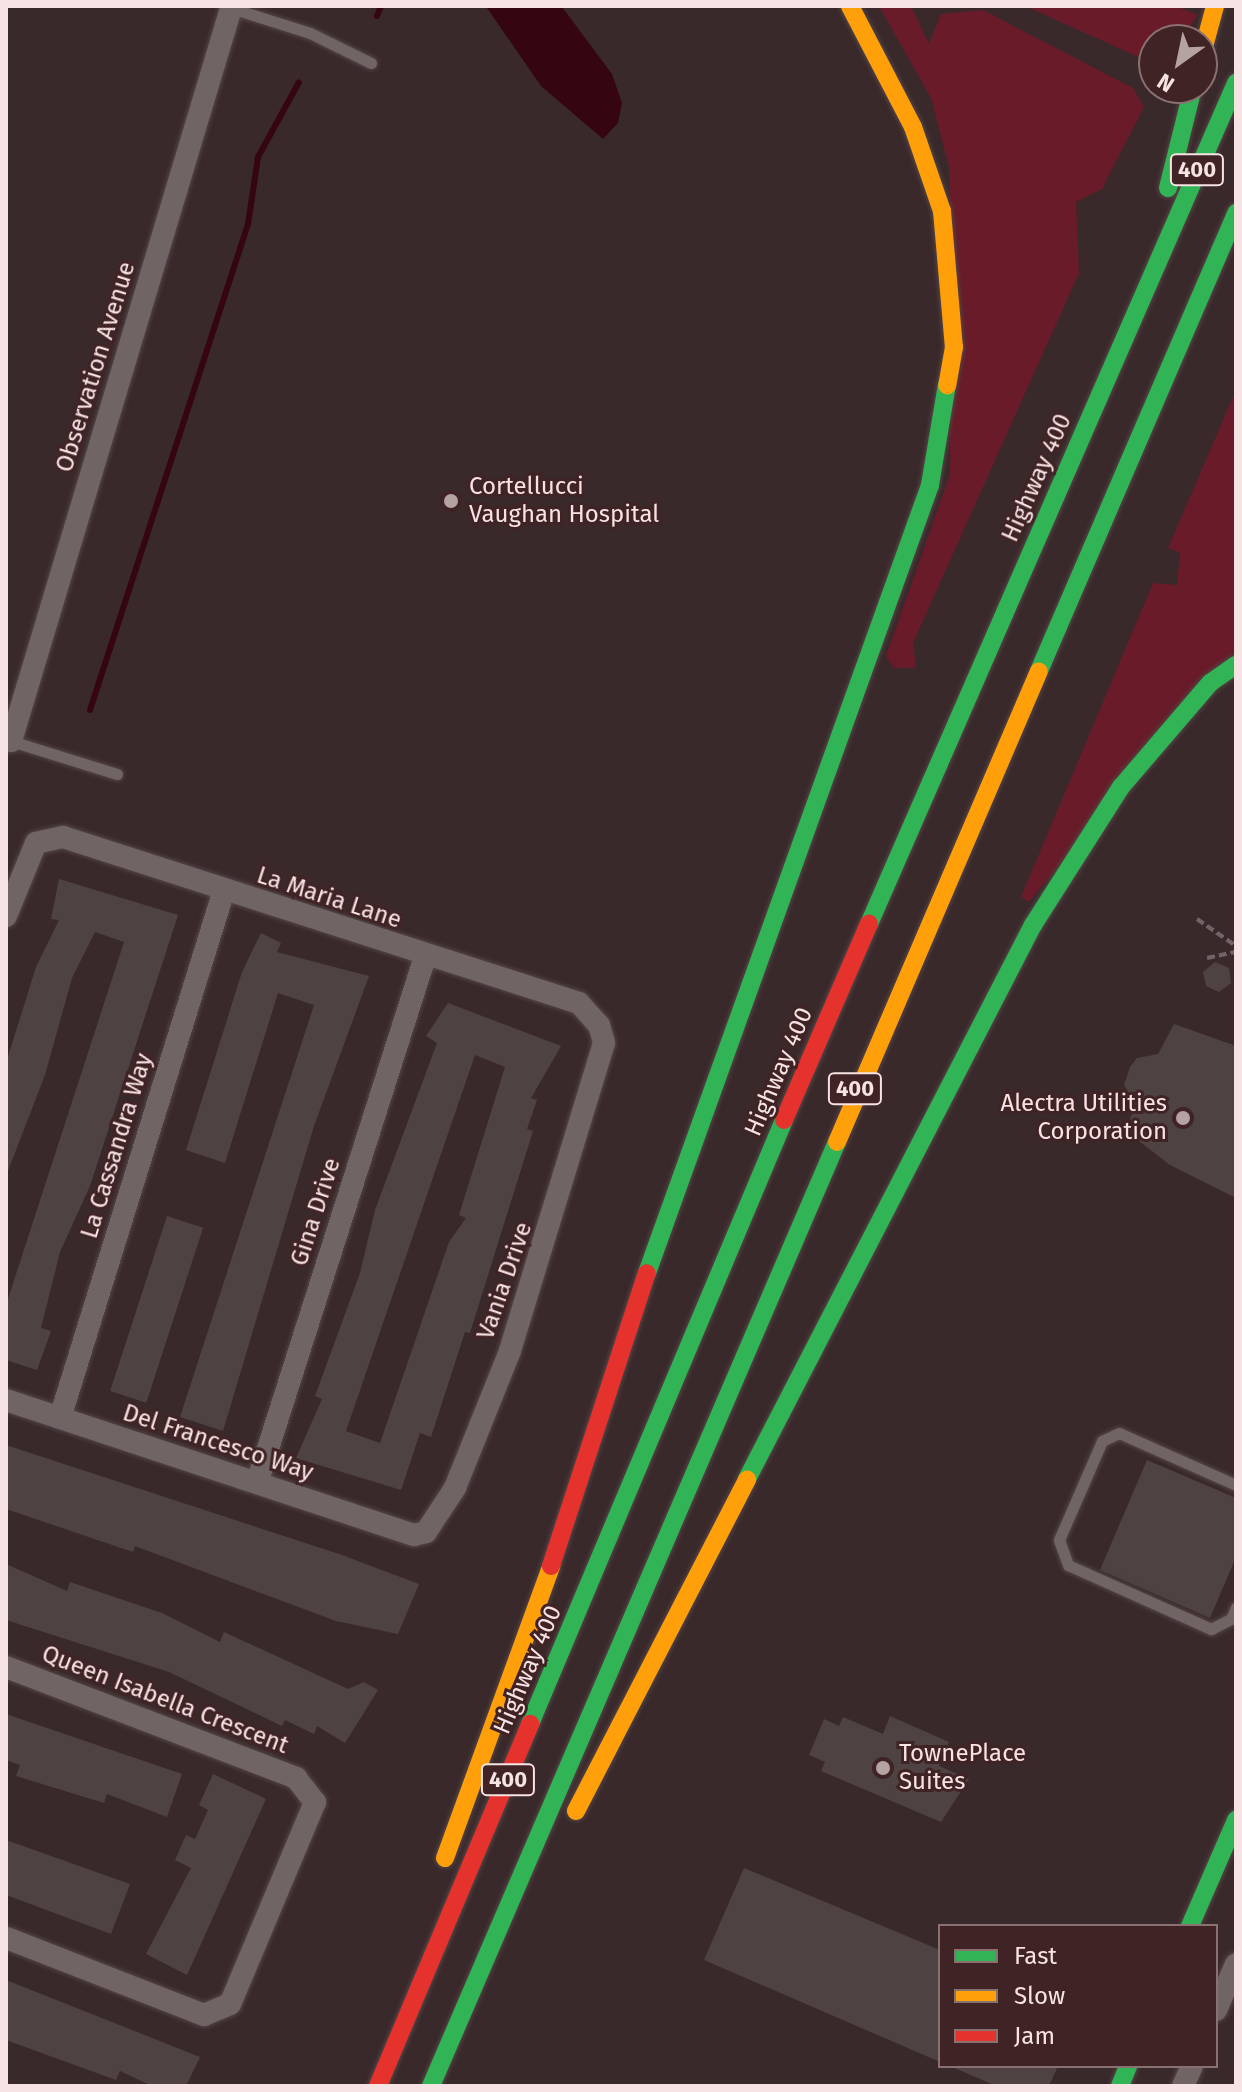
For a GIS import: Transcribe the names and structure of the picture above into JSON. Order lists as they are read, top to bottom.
{
  "streets": {
    "main road": ["400", "Highway 400"],
    "street": [
      "Observation Avenue",
      "La Maria Lane",
      "La Cassandra Way",
      "Gina Drive",
      "Vania Drive",
      "Del Francesco Way",
      "Queen Isabella Crescent"
    ]
  },
  "crossings": [
    ["La Maria Lane", "La Cassandra Way"],
    ["La Maria Lane", "Gina Drive"],
    ["La Maria Lane", "Vania Drive"],
    ["La Cassandra Way", "Del Francesco Way"],
    ["Gina Drive", "Del Francesco Way"],
    ["Vania Drive", "Del Francesco Way"]
  ],
  "places": ["Cortellucci Vaughan Hospital", "Alectra Utilities Corporation", "TownePlace Suites"],
  "legend": ["Fast", "Slow", "Jam"],
  "north": "bottom left"
}
